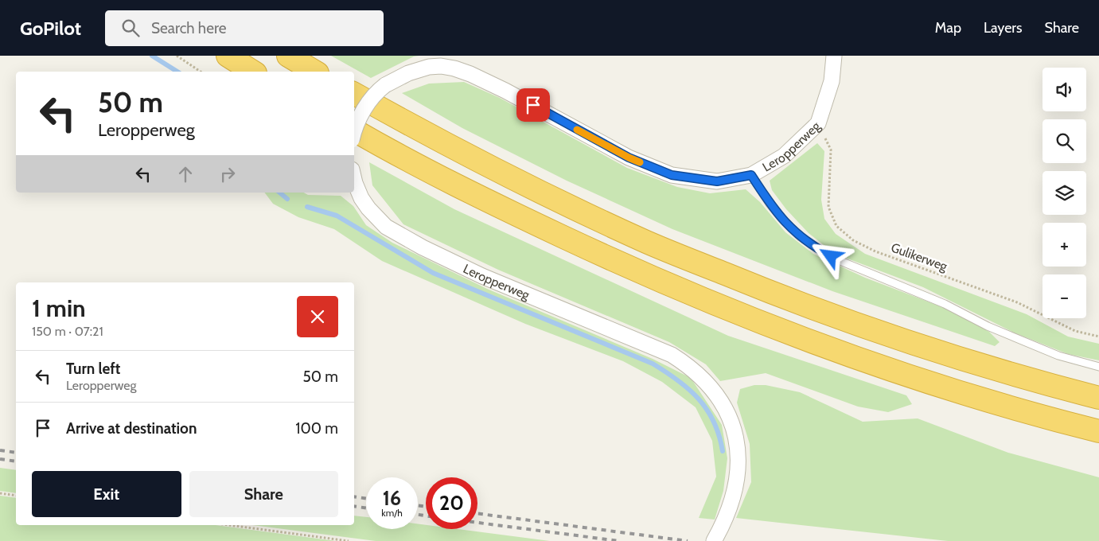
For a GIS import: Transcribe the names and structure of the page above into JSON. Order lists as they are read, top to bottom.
{
  "streets": {
    "street": ["Leropperweg"],
    "path": ["Gulikerweg"]
  },
  "crossings": [
    ["Leropperweg", "Gulikerweg"]
  ],
  "page": {
    "header": "GoPilot",
    "search": "Search here",
    "nav": ["Map", "Layers", "Share"],
    "map_buttons": ["+", "−"],
    "turn": ["50 m", "Leropperweg"],
    "heading": ["1 min", "150 m · 07:21"],
    "list": [
      {
        "name": "Turn left",
        "note": "Leropperweg",
        "value": "50 m"
      },
      {
        "name": "Arrive at destination",
        "value": "100 m"
      }
    ],
    "buttons": ["Exit", "Share"],
    "speed": "16 km/h",
    "limit": "20"
  }
}
